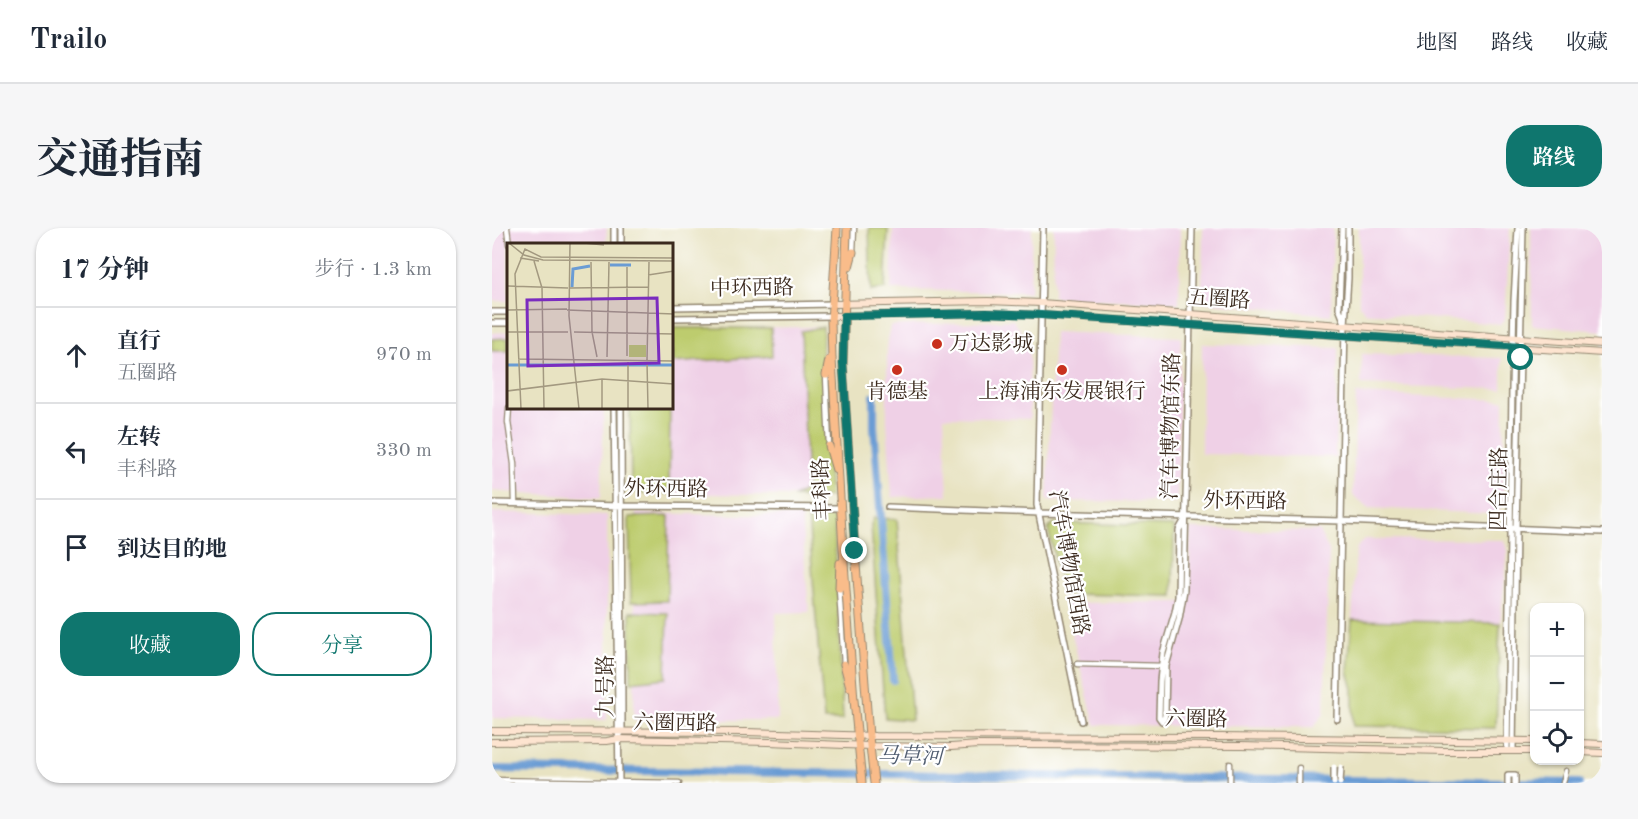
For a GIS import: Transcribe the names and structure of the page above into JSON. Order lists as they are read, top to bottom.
{
  "streets": {
    "main road": [
      "五圈路",
      "丰科路",
      "六圈路",
      "六圈西路"
    ],
    "street": [
      "中环西路",
      "汽车博物馆东路",
      "四合庄路",
      "外环西路",
      "汽车博物馆西路",
      "九号路"
    ]
  },
  "crossings": [
    ["中环西路", "五圈路"],
    ["中环西路", "丰科路"],
    ["五圈路", "汽车博物馆东路"],
    ["五圈路", "丰科路"],
    ["五圈路", "四合庄路"],
    ["五圈路", "汽车博物馆西路"],
    ["汽车博物馆东路", "外环西路"],
    ["丰科路", "外环西路"],
    ["丰科路", "六圈路"],
    ["丰科路", "六圈西路"],
    ["四合庄路", "外环西路"],
    ["四合庄路", "六圈路"],
    ["外环西路", "汽车博物馆西路"],
    ["外环西路", "九号路"],
    ["九号路", "六圈西路"],
    ["六圈路", "六圈西路"]
  ],
  "water": ["马草河"],
  "places": ["万达影城", "肯德基", "上海浦东发展银行"],
  "page": {
    "header": "Trailo",
    "nav": ["地图", "路线", "收藏"],
    "title": "交通指南",
    "buttons": [
      "路线",
      ["收藏", "分享"]
    ],
    "heading": ["17 分钟", "步行 · 1.3 km"],
    "list": [
      ["直行", "五圈路", "970 m"],
      ["左转", "丰科路", "330 m"],
      "到达目的地"
    ],
    "map_buttons": ["+", "−"]
  }
}
